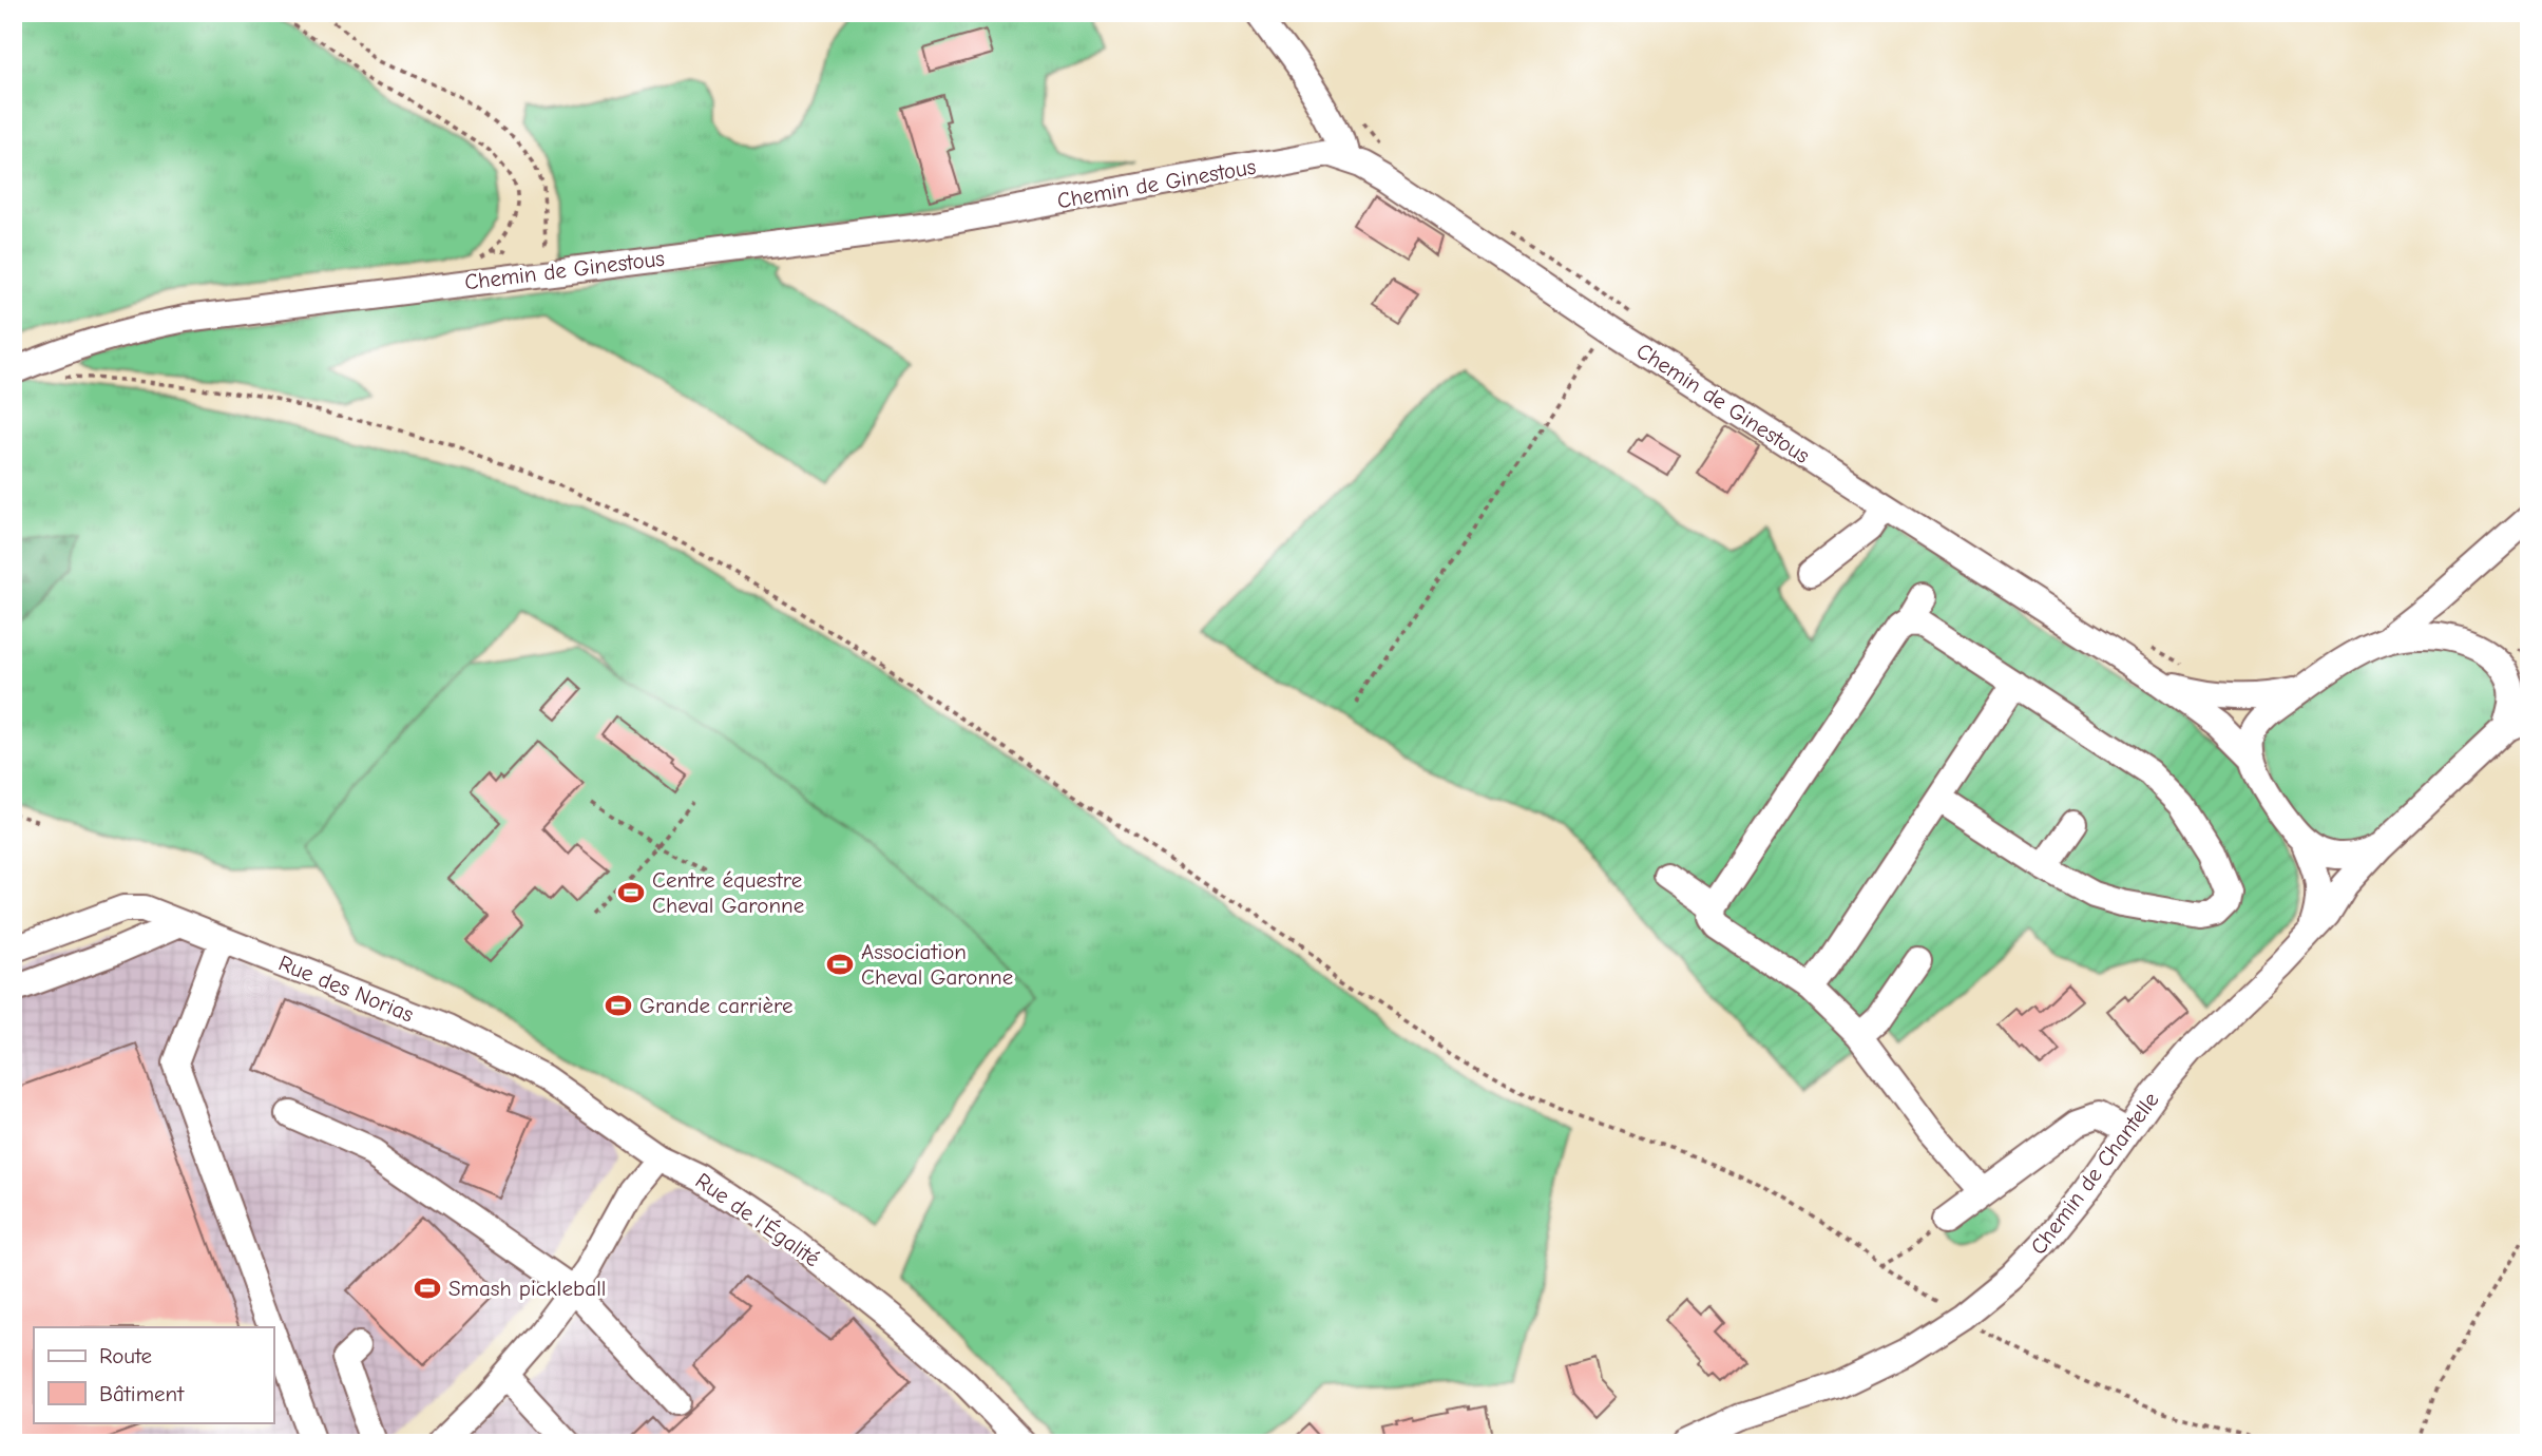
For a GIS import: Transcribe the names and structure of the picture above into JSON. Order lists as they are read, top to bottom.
{
  "streets": {
    "street": [
      "Chemin de Ginestous",
      "Rue des Norias",
      "Chemin de Chantelle",
      "Rue de l'Égalité"
    ]
  },
  "crossings": [
    ["Chemin de Ginestous", "Chemin de Chantelle"],
    ["Rue des Norias", "Rue de l'Égalité"]
  ],
  "places": {
    "sports": [
      "Centre équestre Cheval Garonne",
      "Association Cheval Garonne",
      "Grande carrière",
      "Smash pickleball"
    ]
  },
  "legend": ["Route", "Bâtiment"]
}
